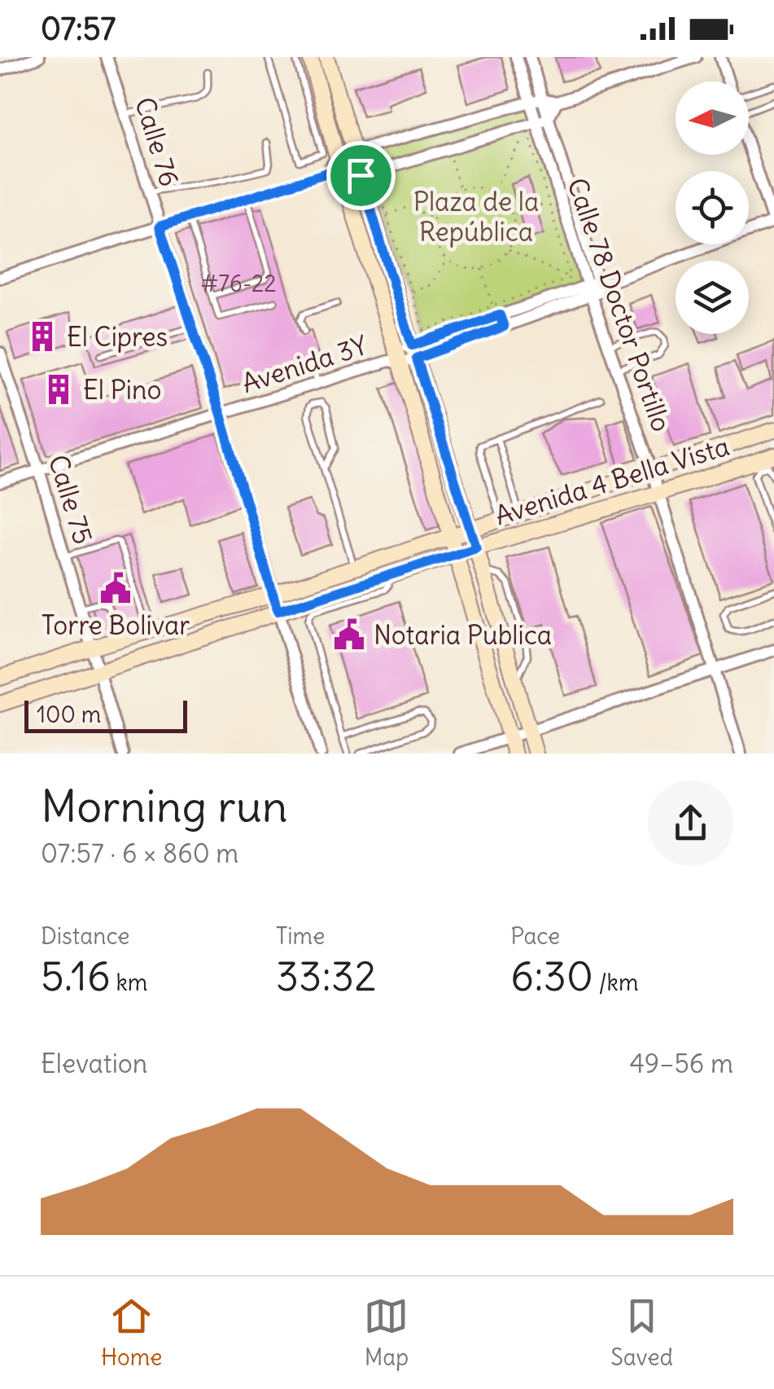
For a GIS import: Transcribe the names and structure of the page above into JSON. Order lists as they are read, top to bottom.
{
  "streets": {
    "street": [
      "Calle 76",
      "Calle 78 Doctor Portillo",
      "Avenida 3Y",
      "Avenida 4 Bella Vista",
      "Calle 75"
    ]
  },
  "crossings": [
    ["Calle 76", "Avenida 3Y"],
    ["Calle 76", "Avenida 4 Bella Vista"],
    ["Calle 78 Doctor Portillo", "Avenida 3Y"],
    ["Calle 78 Doctor Portillo", "Avenida 4 Bella Vista"],
    ["Avenida 3Y", "Calle 75"],
    ["Avenida 4 Bella Vista", "Calle 75"]
  ],
  "parks": ["Plaza de la República"],
  "places": {
    "building": ["El Cipres", "El Pino"],
    "public building": ["Torre Bolivar", "Notaria Publica"]
  },
  "house_numbers": ["#76-22"],
  "scale_bar": "100 m",
  "north": "left",
  "page": {
    "status": "07:57",
    "scale": "100 m",
    "heading": ["Morning run", "07:57 · 6 × 860 m"],
    "stats": [
      ["Distance", "5.16 km"],
      ["Time", "33:32"],
      ["Pace", "6:30 /km"]
    ],
    "chart": ["Elevation", "49–56 m"],
    "tabs": ["Home", "Map", "Saved"]
  }
}
